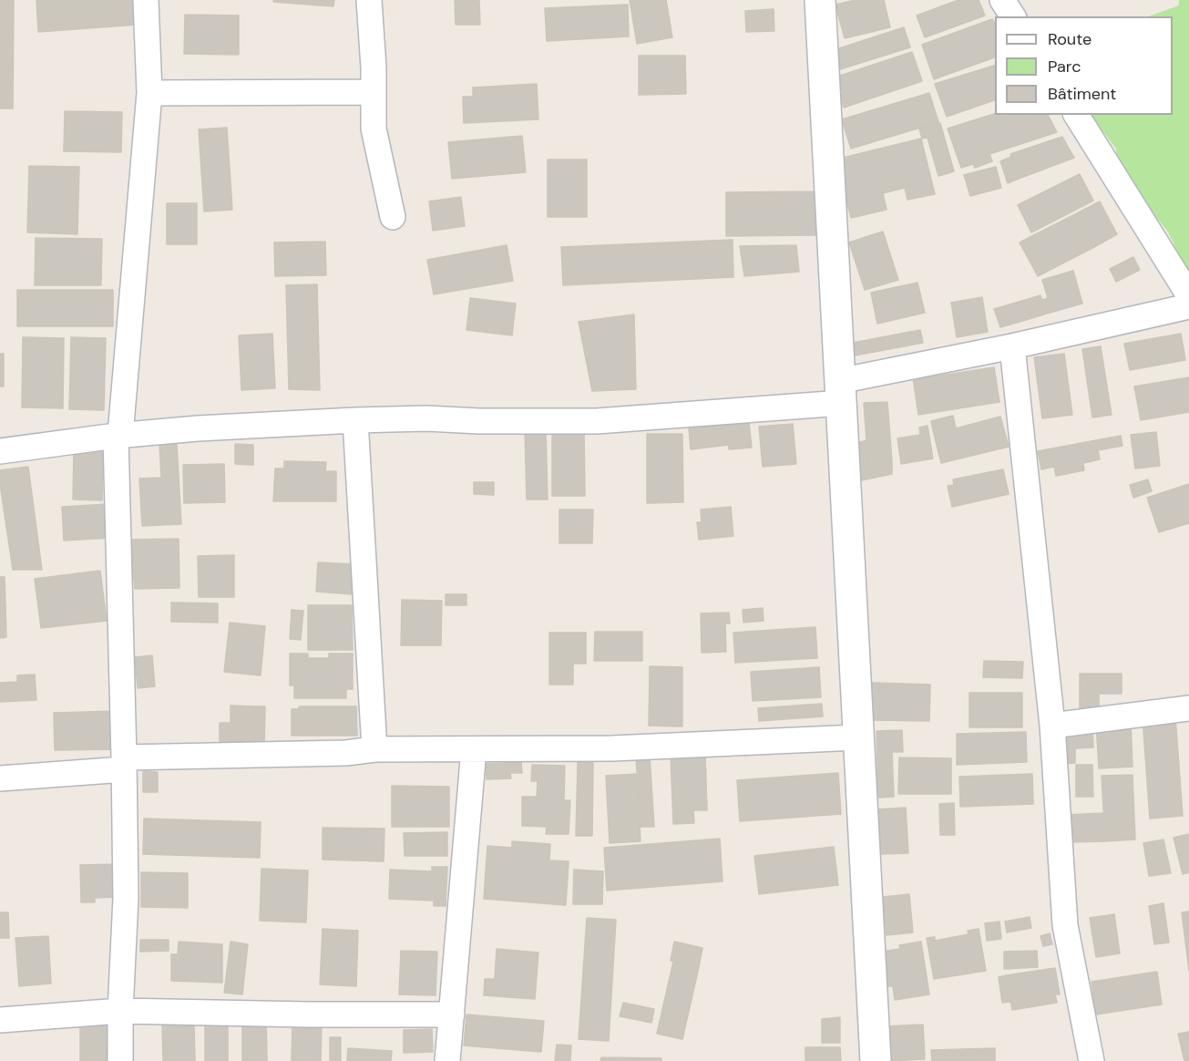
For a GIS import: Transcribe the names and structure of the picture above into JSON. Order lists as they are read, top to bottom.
{
  "legend": ["Route", "Parc", "Bâtiment"]
}
